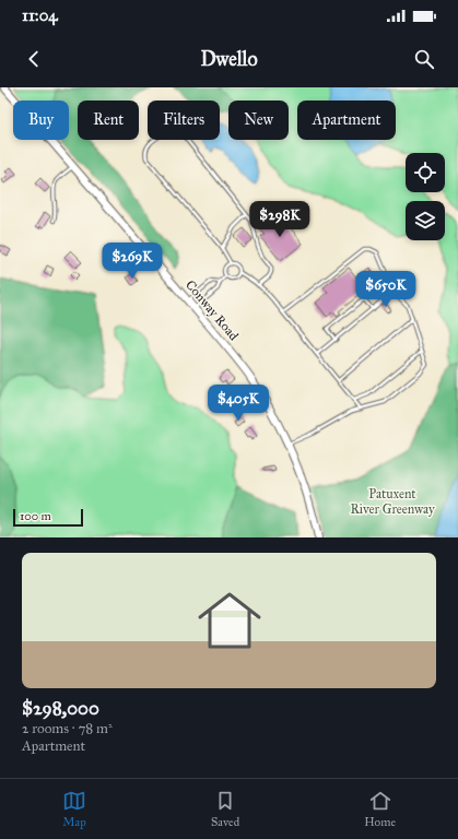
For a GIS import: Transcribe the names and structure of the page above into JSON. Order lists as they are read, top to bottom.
{
  "streets": {
    "street": ["Conway Road"]
  },
  "parks": ["Patuxent River Greenway"],
  "scale_bar": "100 m",
  "page": {
    "status": "11:04",
    "header": "Dwello",
    "chip": [
      "Buy",
      "Rent",
      "Filters",
      "New",
      "Apartment"
    ],
    "price": [
      "$298K",
      "$269K",
      "$650K",
      "$405K"
    ],
    "scale": "100 m",
    "list": [
      {
        "name": "$298,000",
        "note": "2 rooms · 78 m² · Apartment"
      }
    ],
    "tabs": ["Map", "Saved", "Home"]
  }
}
